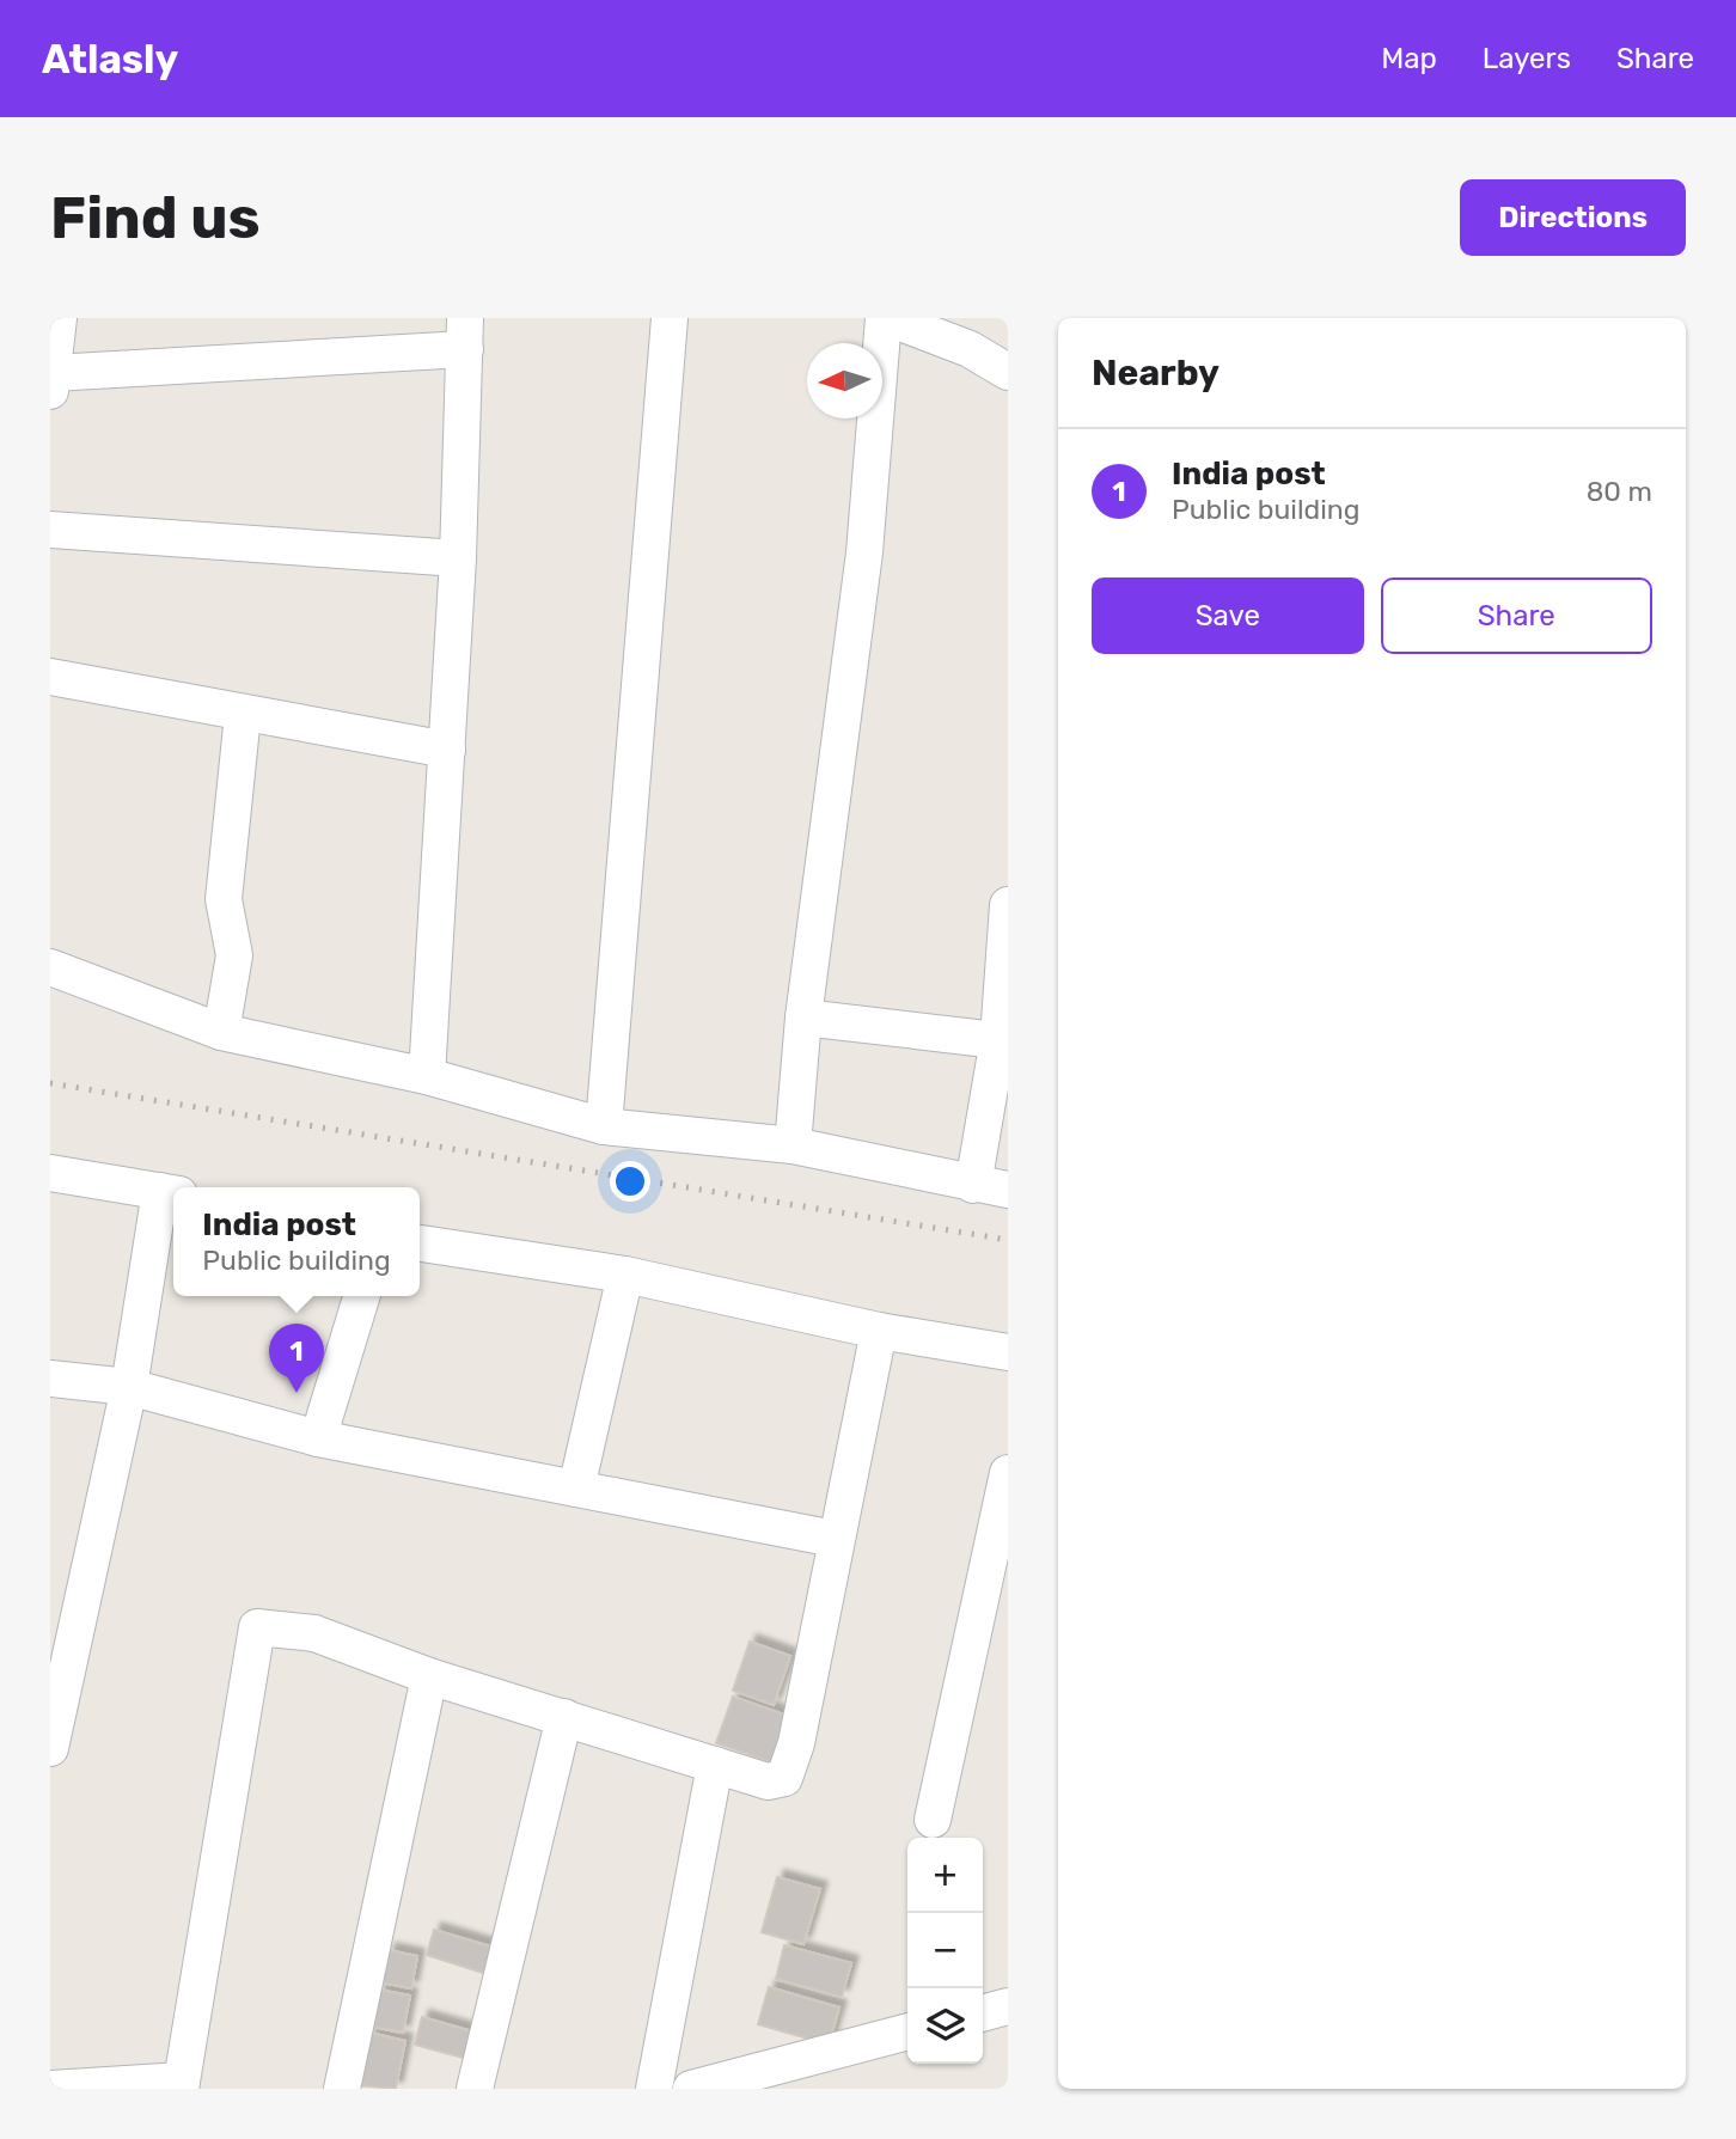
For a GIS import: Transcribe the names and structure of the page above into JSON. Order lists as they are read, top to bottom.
{
  "north": "left",
  "page": {
    "header": "Atlasly",
    "nav": ["Map", "Layers", "Share"],
    "buttons": [
      "Directions",
      ["Save", "Share"]
    ],
    "title": "Find us",
    "heading": "Nearby",
    "list": [
      {
        "mark": "1",
        "name": "India post",
        "note": "Public building",
        "value": "80 m"
      }
    ],
    "popup": ["India post", "Public building"],
    "pins": "1",
    "map_buttons": ["+", "−"]
  }
}
